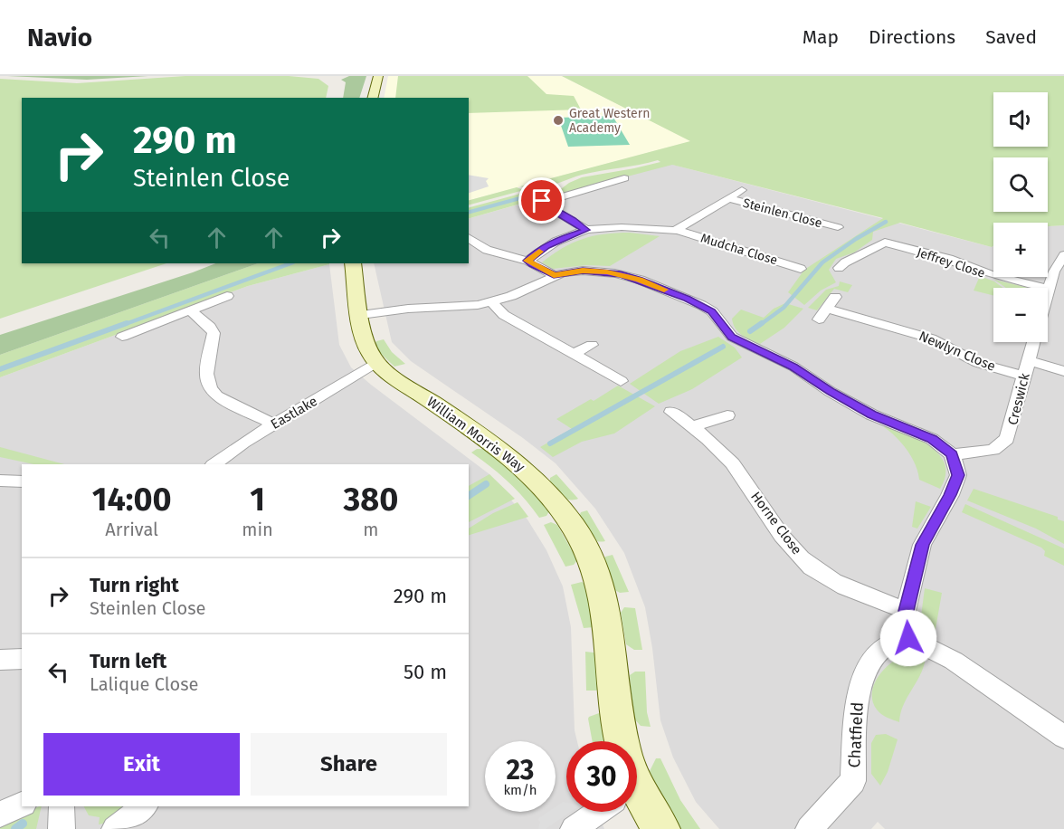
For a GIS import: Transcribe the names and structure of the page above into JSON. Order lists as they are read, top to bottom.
{
  "streets": {
    "street": [
      "Steinlen Close",
      "Mudcha Close",
      "Jeffrey Close",
      "Newlyn Close",
      "Creswick",
      "Eastlake",
      "William Morris Way",
      "Horne Close",
      "Chatfield"
    ]
  },
  "crossings": [
    ["Steinlen Close", "Mudcha Close"],
    ["Newlyn Close", "Creswick"],
    ["Eastlake", "William Morris Way"]
  ],
  "places": ["Great Western Academy"],
  "page": {
    "header": "Navio",
    "nav": ["Map", "Directions", "Saved"],
    "map_buttons": ["+", "−"],
    "turn": ["290 m", "Steinlen Close"],
    "eta": [
      "14:00",
      "Arrival",
      "1",
      "min",
      "380",
      "m"
    ],
    "list": [
      {
        "name": "Turn right",
        "note": "Steinlen Close",
        "value": "290 m"
      },
      {
        "name": "Turn left",
        "note": "Lalique Close",
        "value": "50 m"
      }
    ],
    "buttons": ["Exit", "Share"],
    "speed": "23 km/h",
    "limit": "30"
  }
}
